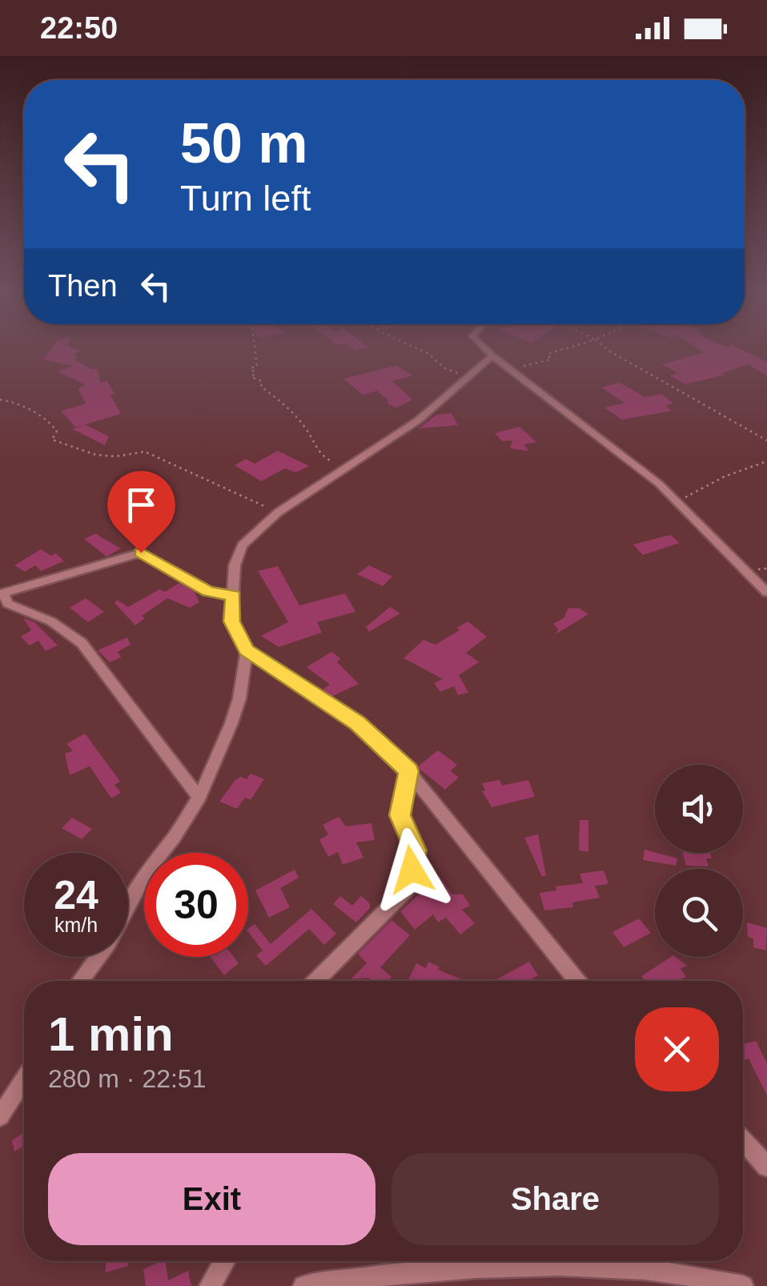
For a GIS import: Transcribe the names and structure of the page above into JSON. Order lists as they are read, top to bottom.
{
  "page": {
    "status": "22:50",
    "turn": ["50 m", "Turn left"],
    "then": "Then",
    "speed": "24 km/h",
    "limit": "30",
    "heading": ["1 min", "280 m · 22:51"],
    "buttons": ["Exit", "Share"]
  }
}
